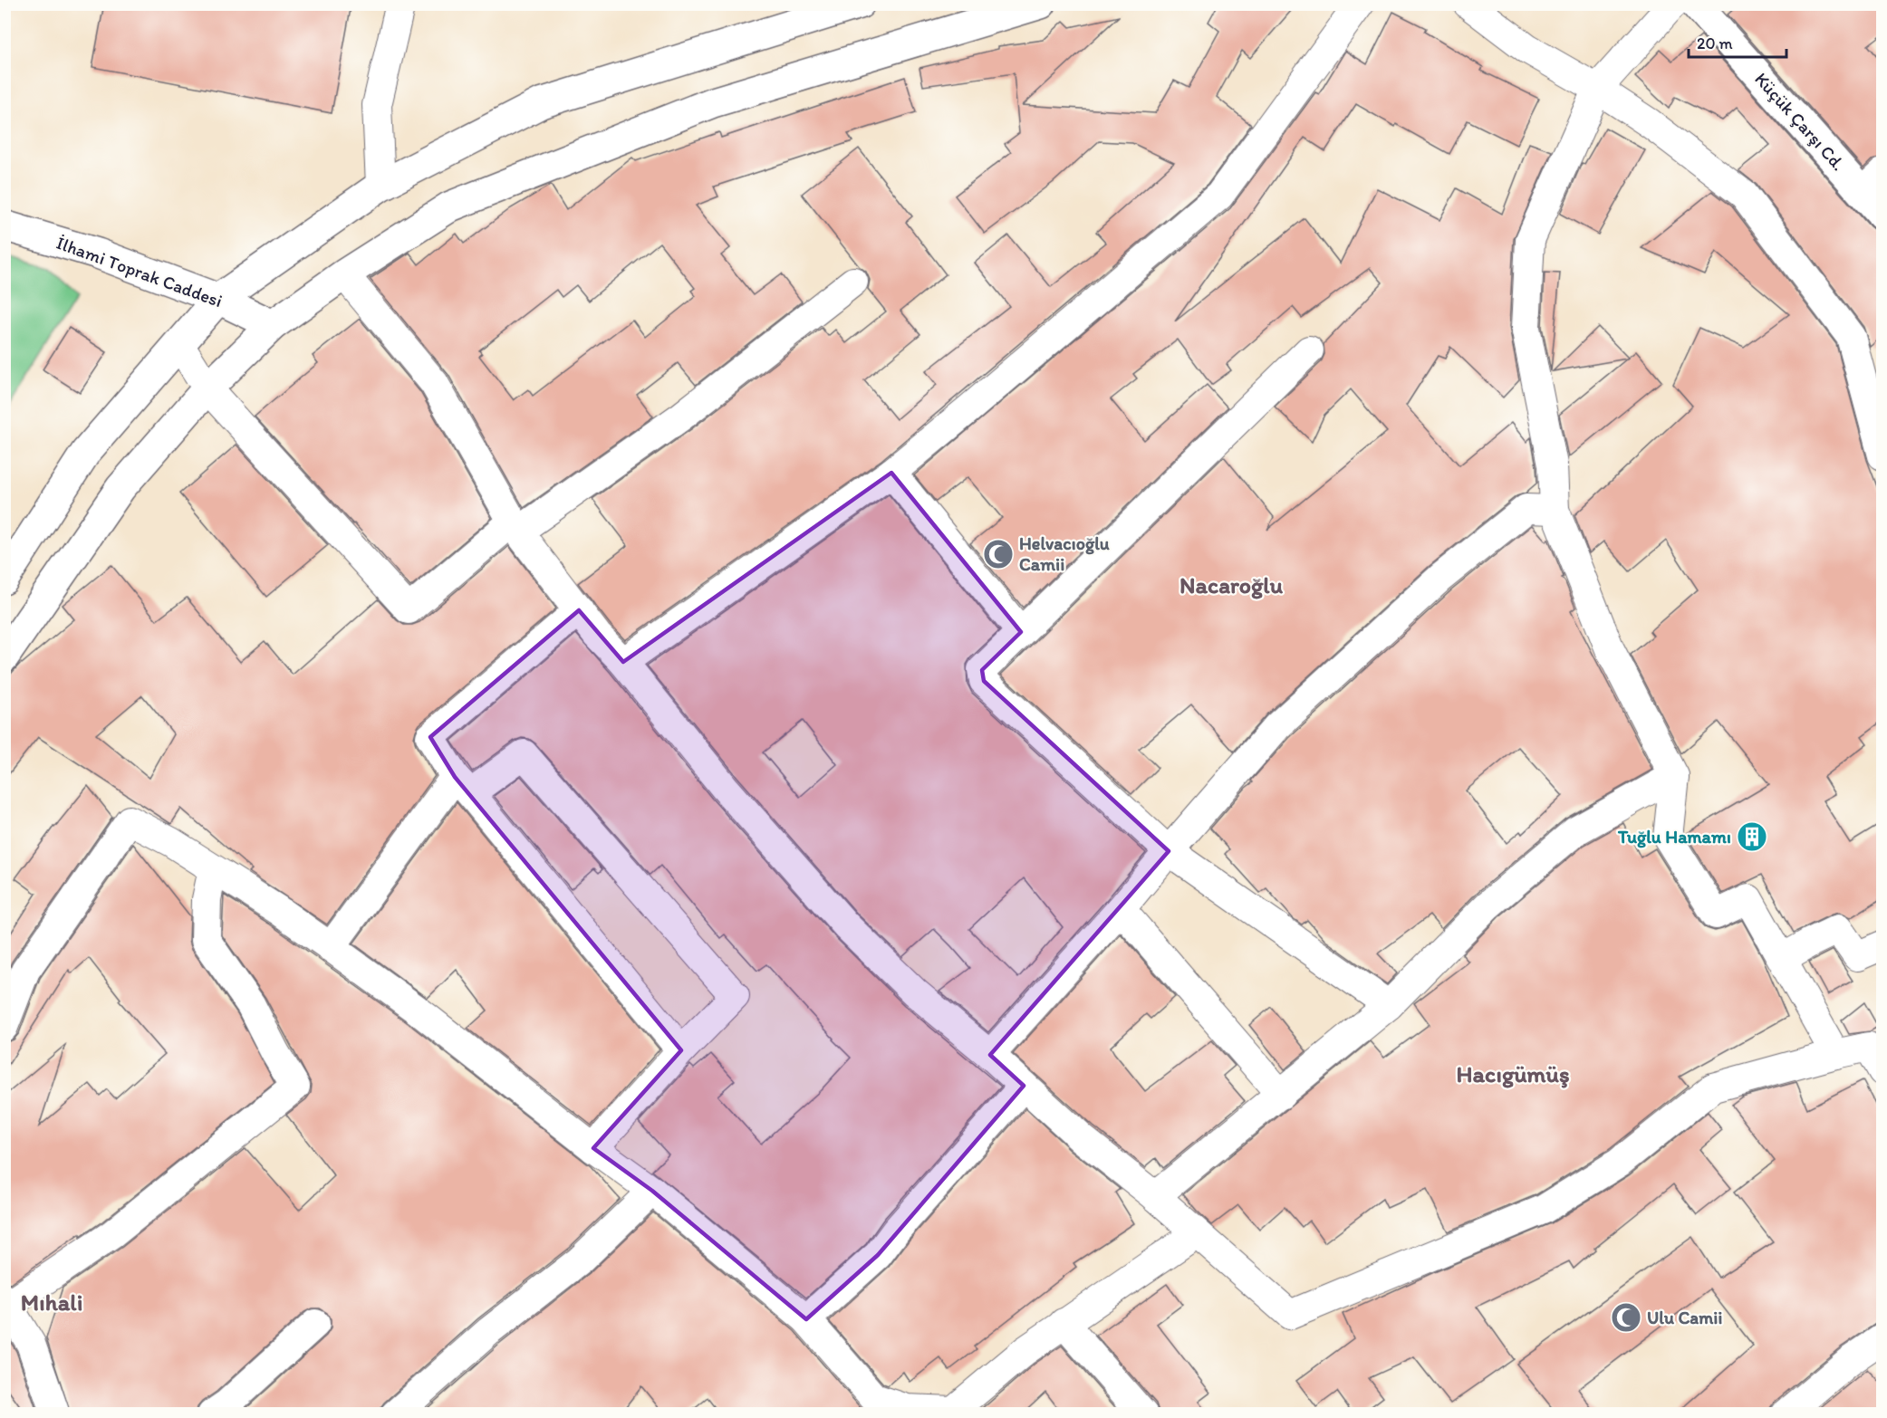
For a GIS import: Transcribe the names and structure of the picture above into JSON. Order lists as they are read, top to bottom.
{
  "streets": {
    "main road": ["Küçük Çarşı Cd.", "İlhami Toprak Caddesi"]
  },
  "districts": ["Nacaroğlu", "Hacıgümüş", "Mıhali"],
  "places": {
    "mosque": ["Helvacıoğlu Camii", "Ulu Camii"],
    "building": ["Tuğlu Hamamı"]
  },
  "scale_bar": "20 m"
}
